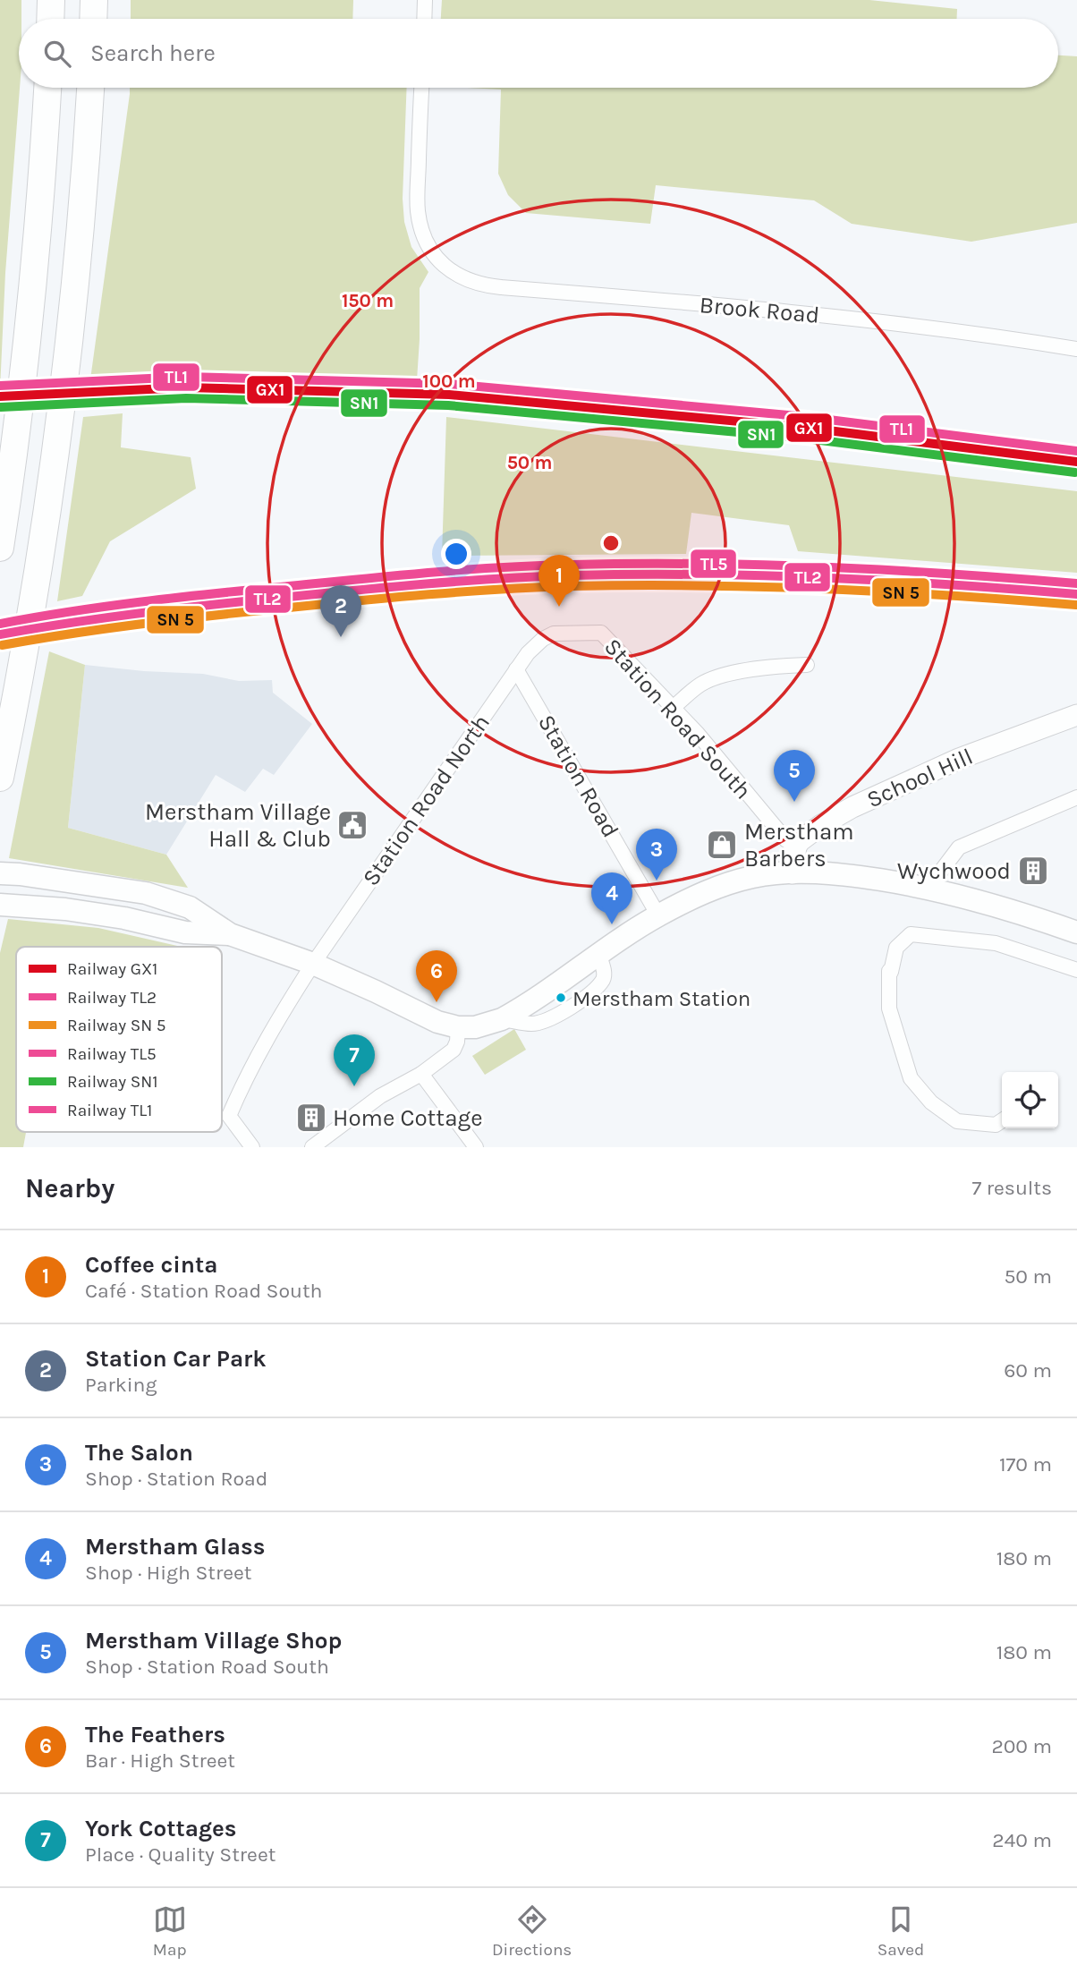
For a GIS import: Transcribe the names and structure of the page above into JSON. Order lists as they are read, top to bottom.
{
  "streets": {
    "street": [
      "Brook Road",
      "Station Road South",
      "Station Road",
      "School Hill",
      "Station Road North"
    ]
  },
  "crossings": [
    ["Station Road South", "School Hill"],
    ["Station Road South", "Station Road North"],
    ["Station Road", "Station Road North"]
  ],
  "places": {
    "public building": ["Merstham Village Hall & Club"],
    "shop": ["Merstham Barbers"],
    "building": ["Wychwood", "Home Cottage"],
    "other": ["Merstham Station"]
  },
  "lines": [
    "rail line TL1",
    "rail line GX1",
    "rail line SN1",
    "rail line TL5",
    "rail line TL2"
  ],
  "legend": [
    "Railway GX1",
    "Railway TL2",
    "Railway SN 5",
    "Railway TL5",
    "Railway SN1",
    "Railway TL1"
  ],
  "page": {
    "search": "Search here",
    "pins": [
      "1",
      "2",
      "5",
      "3",
      "4",
      "6",
      "7"
    ],
    "heading": ["Nearby", "7 results"],
    "list": [
      {
        "mark": "1",
        "name": "Coffee cinta",
        "note": "Café · Station Road South",
        "value": "50 m"
      },
      {
        "mark": "2",
        "name": "Station Car Park",
        "note": "Parking",
        "value": "60 m"
      },
      {
        "mark": "3",
        "name": "The Salon",
        "note": "Shop · Station Road",
        "value": "170 m"
      },
      {
        "mark": "4",
        "name": "Merstham Glass",
        "note": "Shop · High Street",
        "value": "180 m"
      },
      {
        "mark": "5",
        "name": "Merstham Village Shop",
        "note": "Shop · Station Road South",
        "value": "180 m"
      },
      {
        "mark": "6",
        "name": "The Feathers",
        "note": "Bar · High Street",
        "value": "200 m"
      },
      {
        "mark": "7",
        "name": "York Cottages",
        "note": "Place · Quality Street",
        "value": "240 m"
      }
    ],
    "nav": ["Map", "Directions", "Saved"]
  },
  "rings": ["150 m", "100 m", "50 m"]
}
